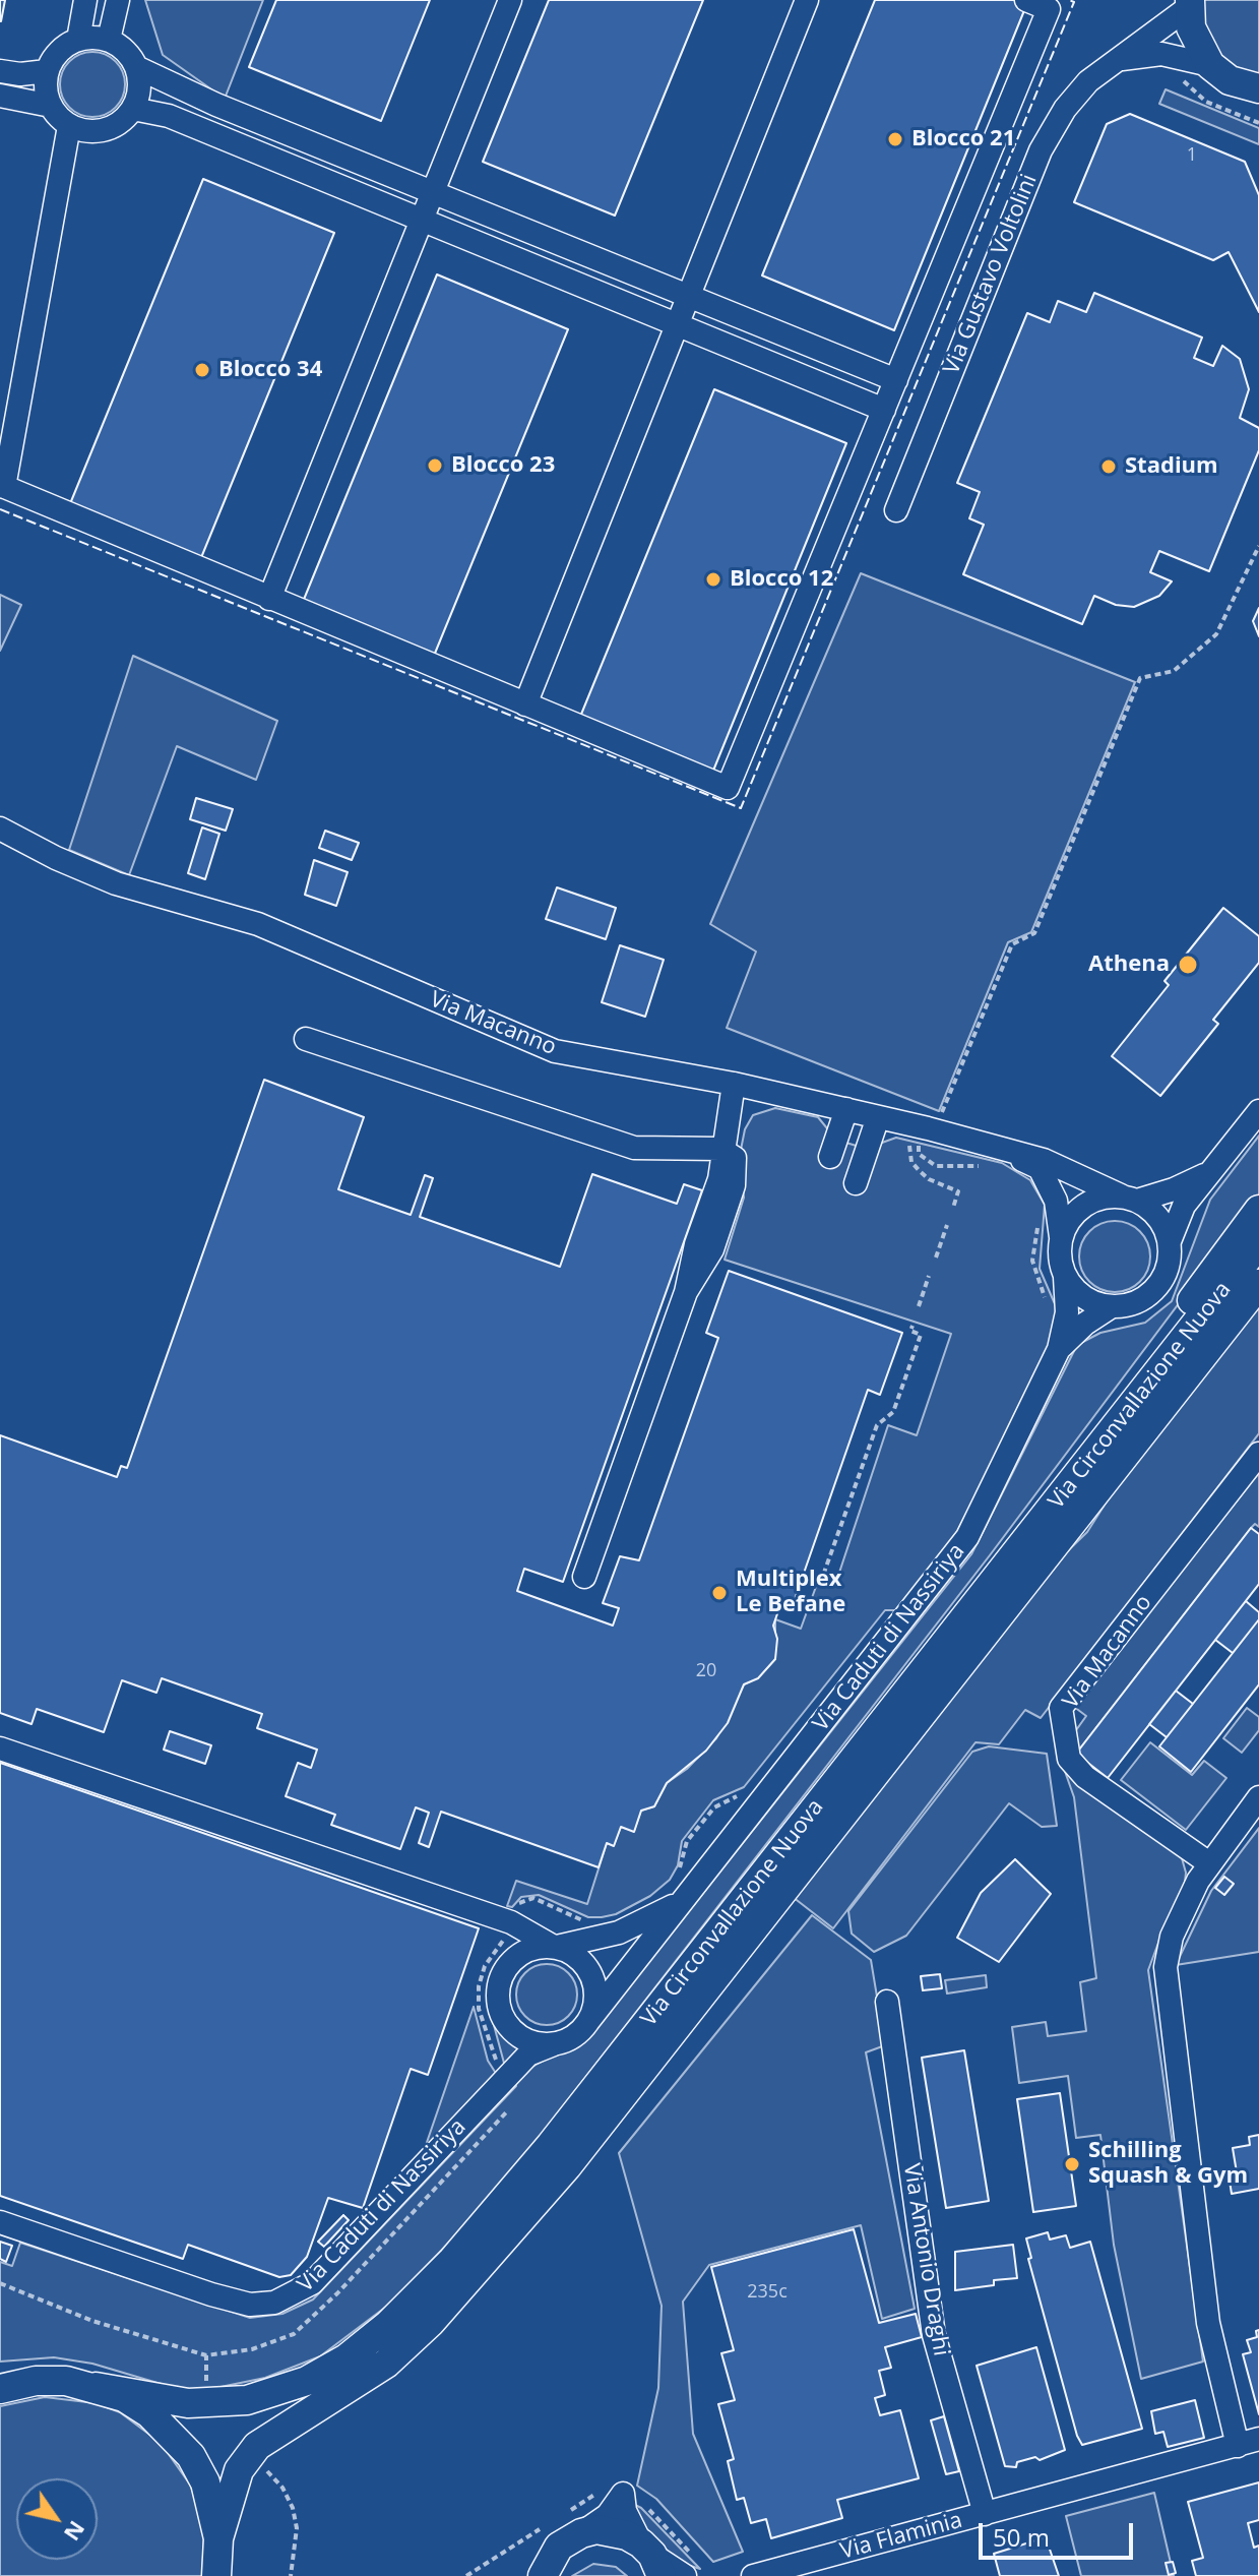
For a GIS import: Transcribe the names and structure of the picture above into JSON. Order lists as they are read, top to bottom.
{
  "streets": {
    "main road": ["Via Circonvallazione Nuova"],
    "street": [
      "Via Gustavo Voltolini",
      "Via Macanno",
      "Via Caduti di Nassiriya",
      "Via Antonio Draghi",
      "Via Flaminia"
    ]
  },
  "crossings": [
    ["Via Macanno", "Via Caduti di Nassiriya"],
    ["Via Macanno", "Via Flaminia"],
    ["Via Antonio Draghi", "Via Flaminia"]
  ],
  "places": [
    "Blocco 21",
    "Blocco 34",
    "Blocco 23",
    "Stadium",
    "Blocco 12",
    "Athena",
    "Multiplex Le Befane",
    "Schilling Squash & Gym"
  ],
  "house_numbers": ["1", "20", "235c"],
  "scale_bar": "50 m",
  "north": "bottom right"
}
